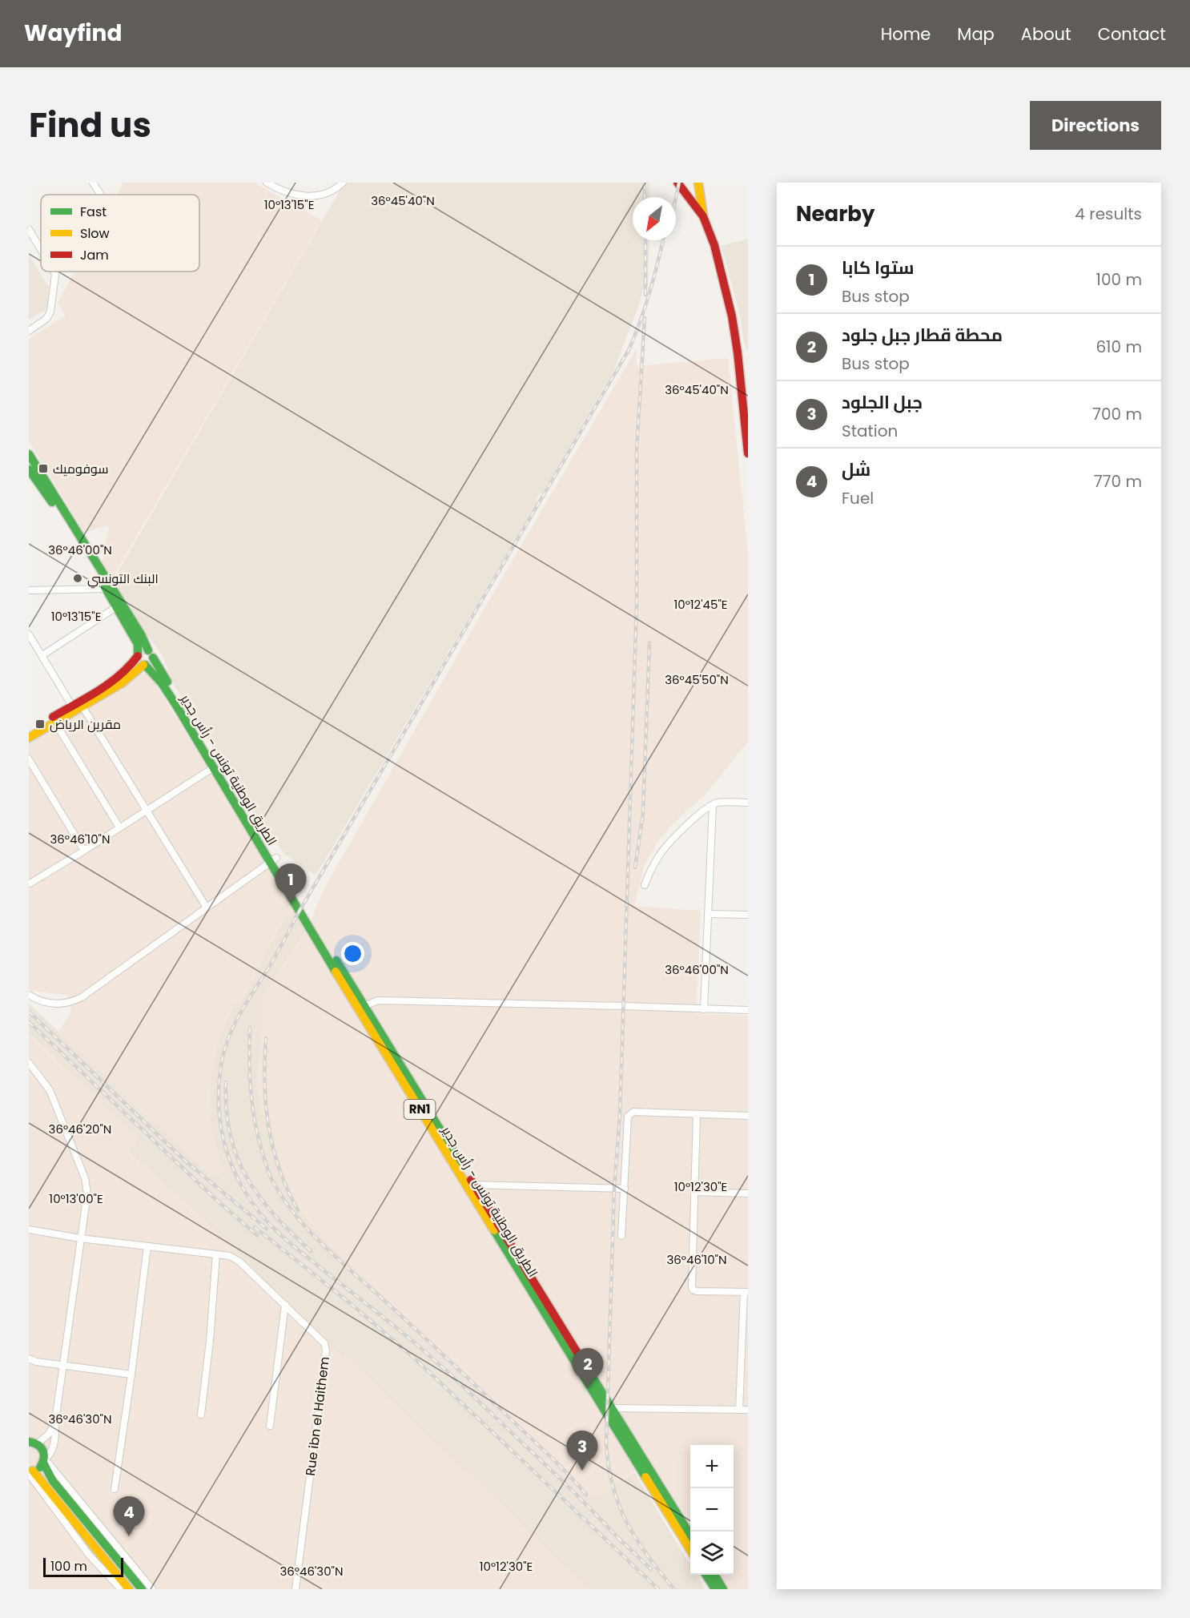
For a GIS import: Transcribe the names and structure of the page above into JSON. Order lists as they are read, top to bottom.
{
  "streets": {
    "main road": ["الطريق الوطنية تونس - رأس جدير", "RN1"],
    "street": ["Rue ibn el Haithem"]
  },
  "crossings": [
    ["الطريق الوطنية تونس - رأس جدير", "RN1"]
  ],
  "places": {
    "transit": ["سوفوميك", "مقرين الرياض"],
    "other": ["البنك التونسي"]
  },
  "legend": ["Fast", "Slow", "Jam"],
  "scale_bar": "100 m",
  "north": "bottom left",
  "page": {
    "header": "Wayfind",
    "nav": [
      "Home",
      "Map",
      "About",
      "Contact"
    ],
    "title": "Find us",
    "buttons": "Directions",
    "heading": ["Nearby", "4 results"],
    "list": [
      {
        "mark": "1",
        "name": "ستوا كابا",
        "note": "Bus stop",
        "value": "100 m"
      },
      {
        "mark": "2",
        "name": "محطة قطار جبل جلود",
        "note": "Bus stop",
        "value": "610 m"
      },
      {
        "mark": "3",
        "name": "جبل الجلود",
        "note": "Station",
        "value": "700 m"
      },
      {
        "mark": "4",
        "name": "شل",
        "note": "Fuel",
        "value": "770 m"
      }
    ],
    "pins": [
      "1",
      "2",
      "3",
      "4"
    ],
    "map_buttons": ["+", "−"],
    "scale": "100 m"
  },
  "coordinates": [
    "36°45'40\"N",
    "10°13'15\"E",
    "36°46'00\"N",
    "10°12'45\"E",
    "36°45'50\"N",
    "36°46'10\"N",
    "36°46'20\"N",
    "10°12'30\"E",
    "10°13'00\"E",
    "36°46'30\"N"
  ]
}
